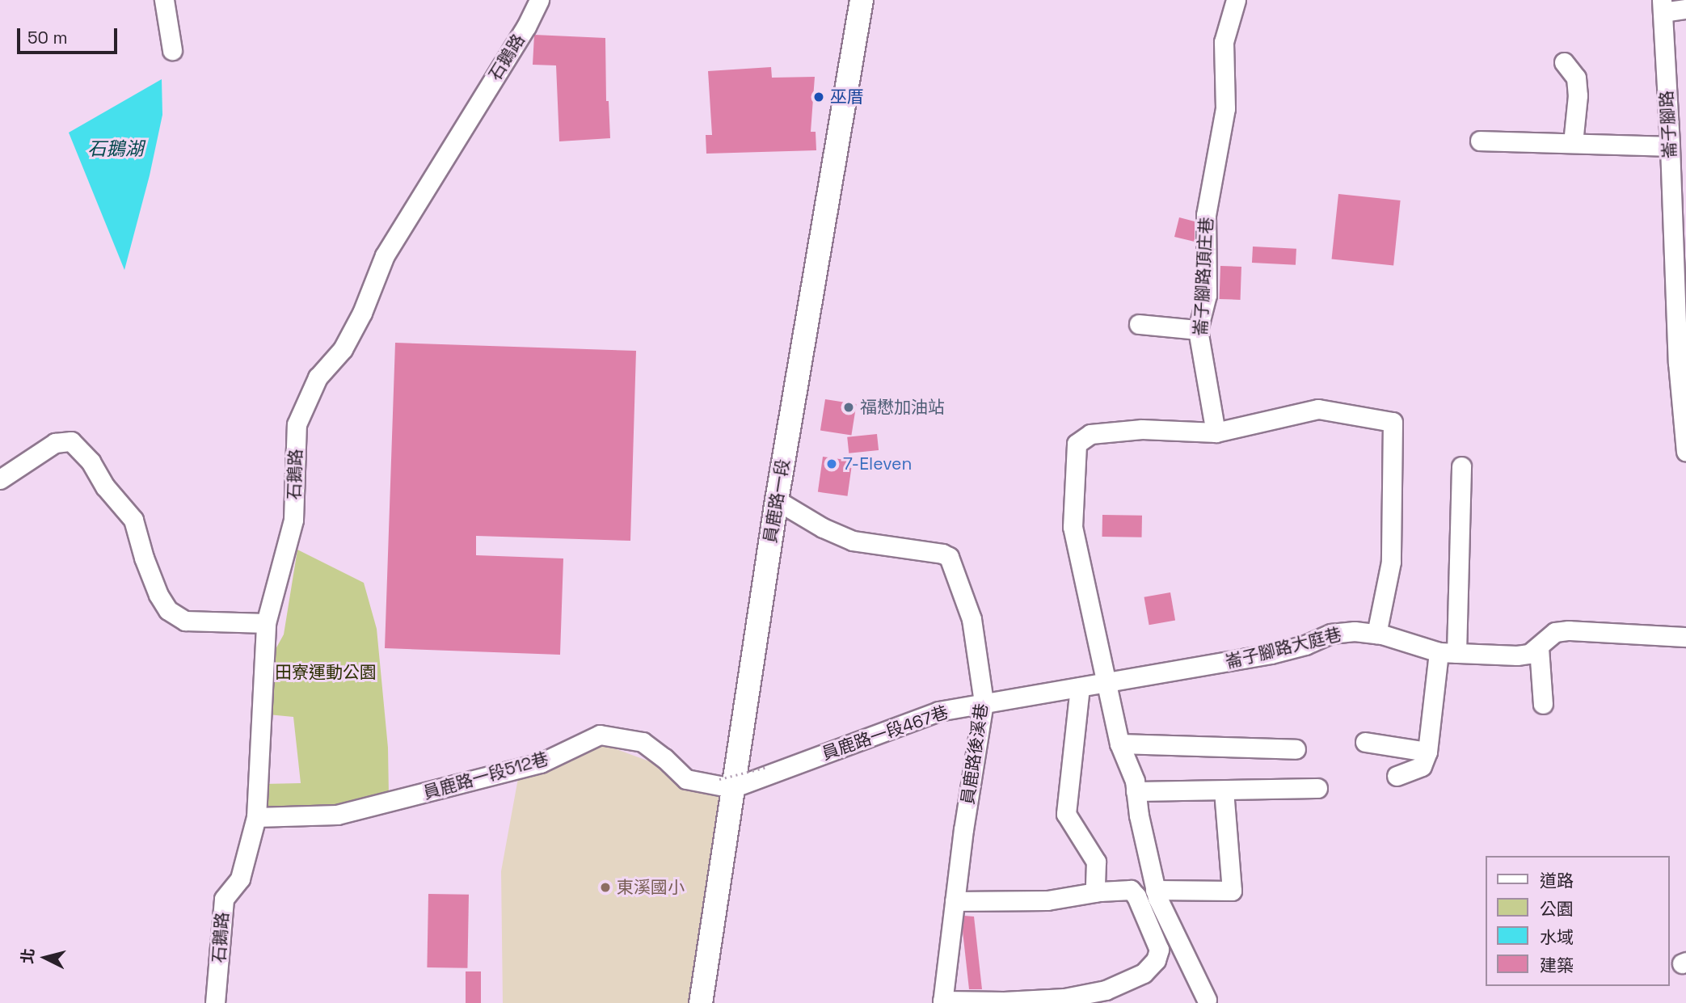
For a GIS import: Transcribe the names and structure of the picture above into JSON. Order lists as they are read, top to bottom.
{
  "streets": {
    "main road": ["員鹿路一段"],
    "street": [
      "石鵝路",
      "崙子腳路",
      "崙子腳路頂庄巷",
      "崙子腳路大庭巷",
      "員鹿路一段467巷",
      "員鹿路後溪巷",
      "員鹿路一段512巷"
    ]
  },
  "crossings": [
    ["石鵝路", "員鹿路一段512巷"],
    ["員鹿路一段", "員鹿路一段467巷"],
    ["員鹿路一段", "員鹿路後溪巷"],
    ["員鹿路一段", "員鹿路一段512巷"],
    ["崙子腳路大庭巷", "員鹿路一段467巷"],
    ["員鹿路一段467巷", "員鹿路後溪巷"],
    ["員鹿路一段467巷", "員鹿路一段512巷"]
  ],
  "water": ["石鵝湖"],
  "parks": ["田寮運動公園"],
  "places": [
    "巫厝",
    "福懋加油站",
    "7-Eleven",
    "東溪國小"
  ],
  "legend": [
    "道路",
    "公園",
    "水域",
    "建築"
  ],
  "scale_bar": "50 m",
  "north": "left"
}
